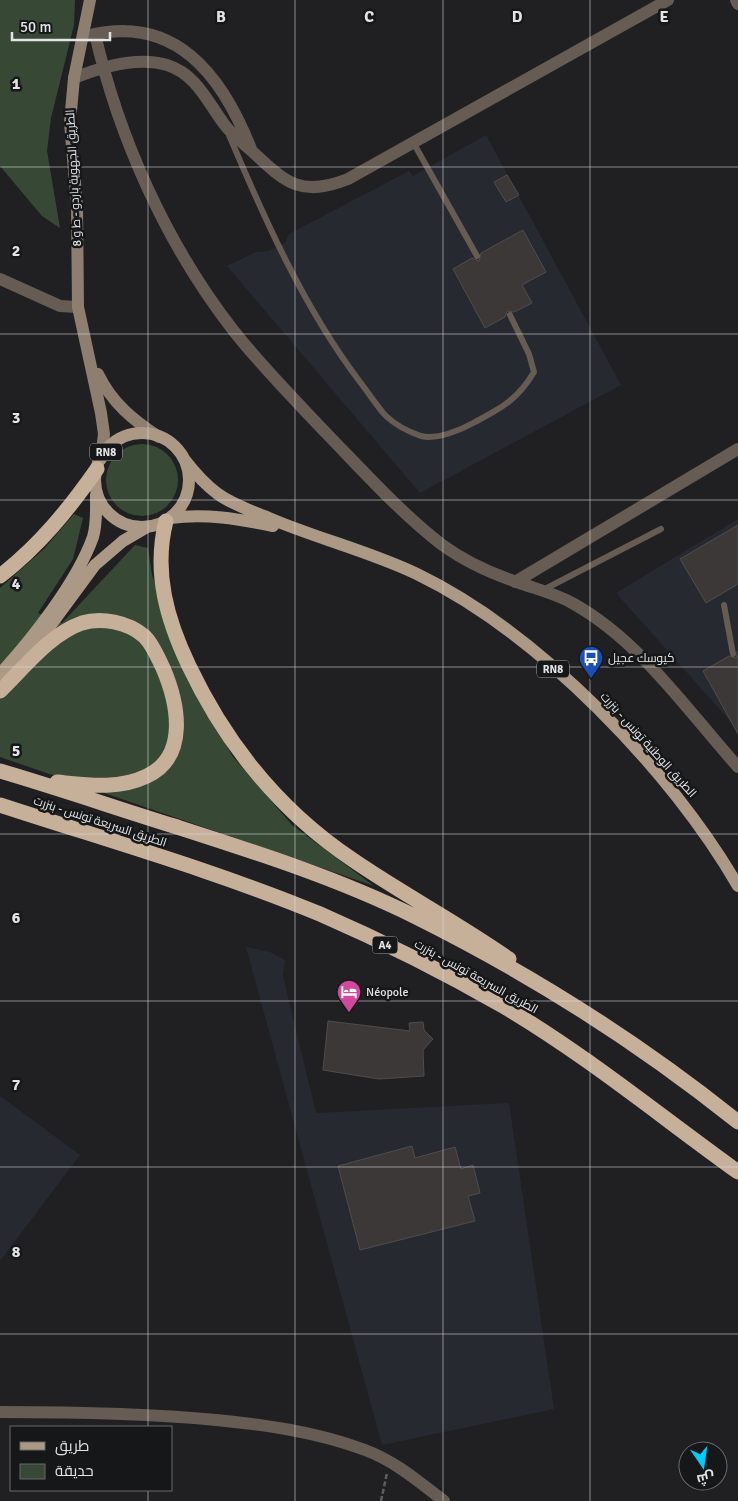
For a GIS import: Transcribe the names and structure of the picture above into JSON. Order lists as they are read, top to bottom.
{
  "streets": {
    "highway": ["RN8", "الطريق السريعة تونس - بنزرت", "A4"],
    "main road": ["الطريق الجهوية باردو - ط و 8", "الطريق الوطنية تونس - بنزرت"]
  },
  "crossings": [
    ["الطريق الجهوية باردو - ط و 8", "RN8"],
    ["الطريق الجهوية باردو - ط و 8", "الطريق الوطنية تونس - بنزرت"],
    ["RN8", "الطريق الوطنية تونس - بنزرت"]
  ],
  "places": {
    "bus stop": ["كيوسك عجيل"],
    "hotel": ["Néopole"]
  },
  "legend": ["طريق", "حديقة"],
  "scale_bar": "50 m",
  "north": "bottom",
  "grid": {
    "columns": [
      "B",
      "C",
      "D",
      "E"
    ],
    "rows": [
      "1",
      "2",
      "3",
      "4",
      "5",
      "6",
      "7",
      "8"
    ]
  }
}
